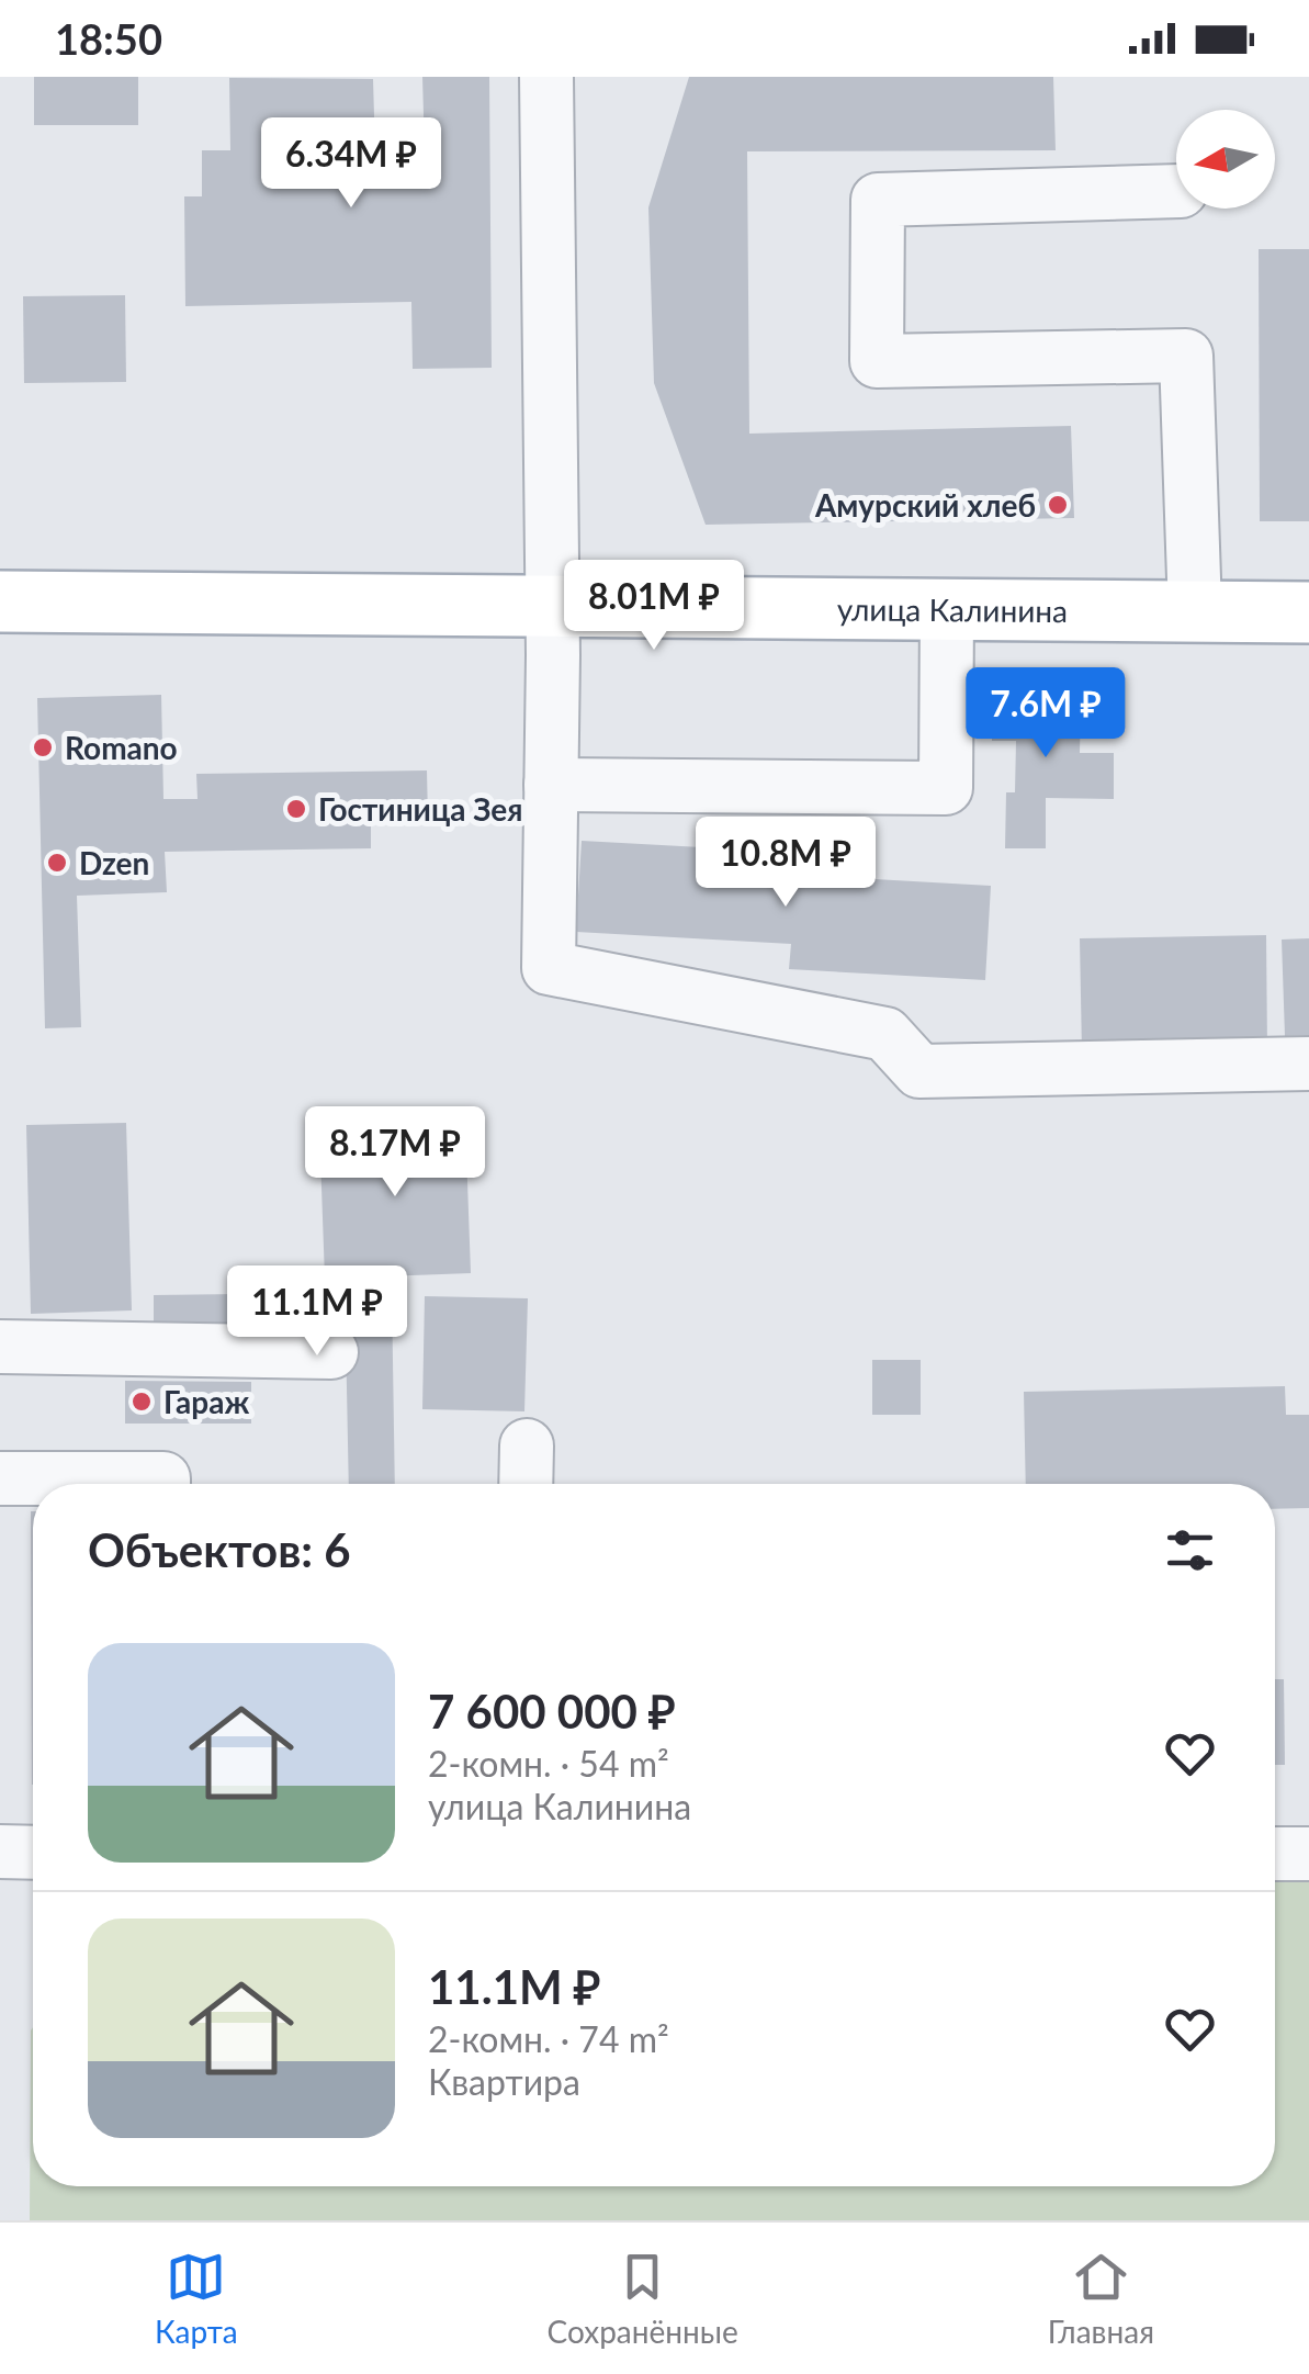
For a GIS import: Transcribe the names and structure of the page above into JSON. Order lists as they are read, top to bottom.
{
  "streets": {
    "main road": ["улица Калинина"]
  },
  "places": [
    "Амурский хлеб",
    "Romano",
    "Гостиница Зея",
    "Dzen",
    "Гараж"
  ],
  "north": "left",
  "page": {
    "status": "18:50",
    "price": [
      "6.34M ₽",
      "8.01M ₽",
      "7.6M ₽",
      "10.8M ₽",
      "8.17M ₽",
      "11.1M ₽"
    ],
    "heading": "Объектов: 6",
    "list": [
      {
        "name": "7 600 000 ₽",
        "note": "2-комн. · 54 m² · улица Калинина"
      },
      {
        "name": "11.1M ₽",
        "note": "2-комн. · 74 m² · Квартира"
      }
    ],
    "tabs": ["Карта", "Сохранённые", "Главная"]
  }
}
